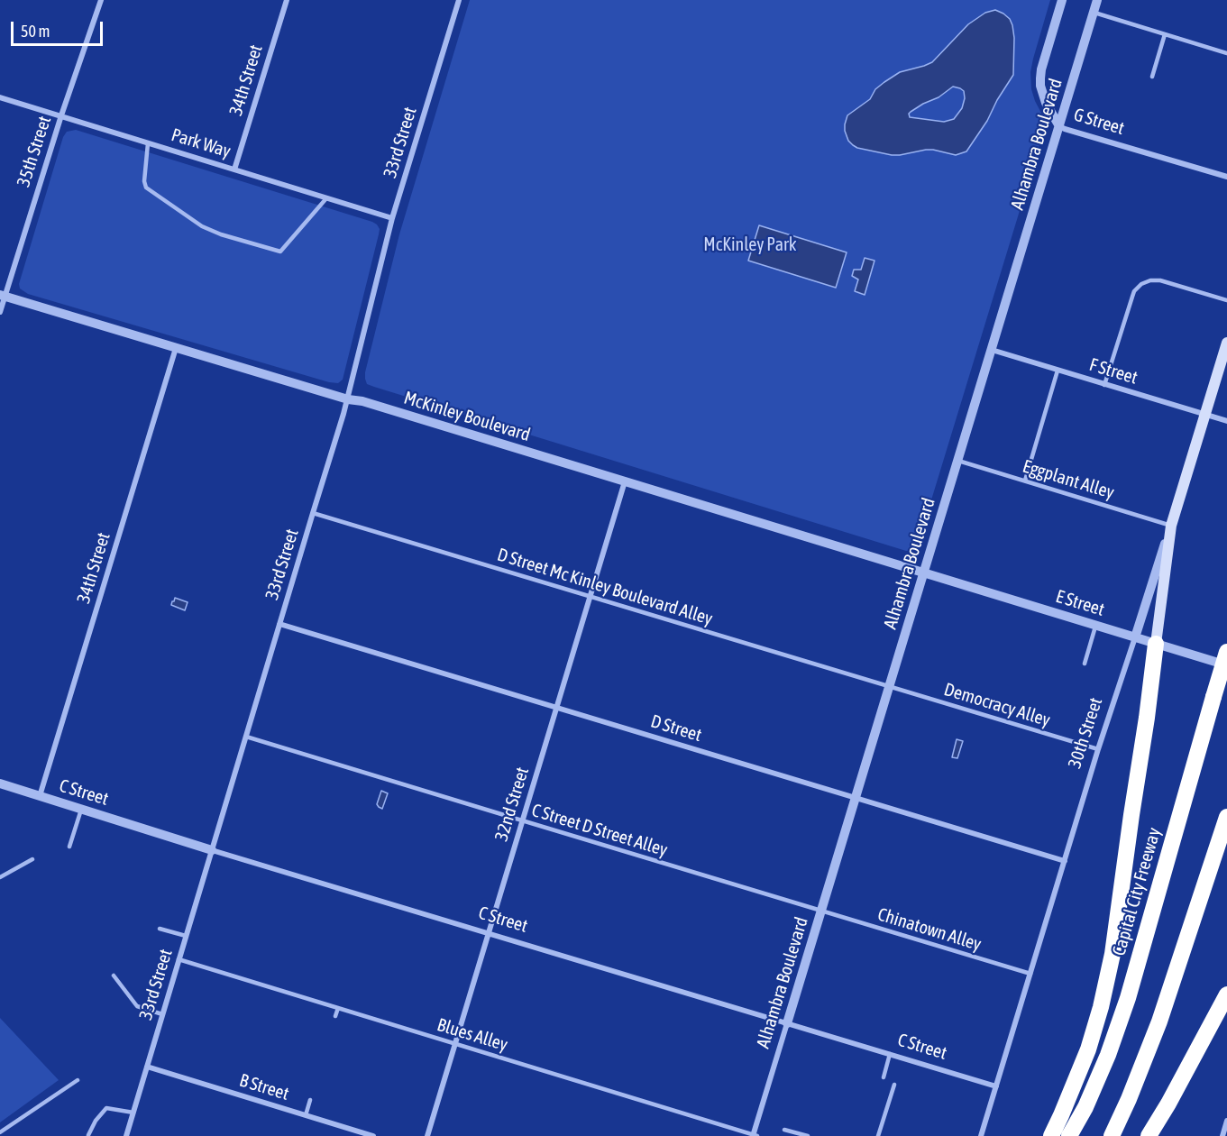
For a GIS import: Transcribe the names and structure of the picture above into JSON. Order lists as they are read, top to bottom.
{
  "streets": {
    "highway": ["Capital City Freeway"],
    "main road": ["30th Street"],
    "street": [
      "34th Street",
      "G Street",
      "33rd Street",
      "Park Way",
      "Alhambra Boulevard",
      "35th Street",
      "F Street",
      "McKinley Boulevard",
      "E Street",
      "D Street",
      "C Street",
      "32nd Street",
      "B Street"
    ],
    "lane": [
      "Eggplant Alley",
      "D Street Mc Kinley Boulevard Alley",
      "Democracy Alley",
      "C Street D Street Alley",
      "Chinatown Alley",
      "Blues Alley"
    ]
  },
  "crossings": [
    ["34th Street", "Park Way"],
    ["34th Street", "McKinley Boulevard"],
    ["34th Street", "C Street"],
    ["G Street", "Alhambra Boulevard"],
    ["33rd Street", "Park Way"],
    ["33rd Street", "McKinley Boulevard"],
    ["33rd Street", "D Street Mc Kinley Boulevard Alley"],
    ["33rd Street", "D Street"],
    ["33rd Street", "C Street"],
    ["33rd Street", "C Street D Street Alley"],
    ["33rd Street", "Blues Alley"],
    ["33rd Street", "B Street"],
    ["Park Way", "35th Street"],
    ["Alhambra Boulevard", "F Street"],
    ["Alhambra Boulevard", "McKinley Boulevard"],
    ["Alhambra Boulevard", "Eggplant Alley"],
    ["Alhambra Boulevard", "D Street Mc Kinley Boulevard Alley"],
    ["Alhambra Boulevard", "E Street"],
    ["Alhambra Boulevard", "Democracy Alley"],
    ["Alhambra Boulevard", "D Street"],
    ["Alhambra Boulevard", "C Street"],
    ["Alhambra Boulevard", "C Street D Street Alley"],
    ["Alhambra Boulevard", "Chinatown Alley"],
    ["Alhambra Boulevard", "Blues Alley"],
    ["35th Street", "McKinley Boulevard"],
    ["F Street", "30th Street"],
    ["McKinley Boulevard", "E Street"],
    ["McKinley Boulevard", "32nd Street"],
    ["Eggplant Alley", "30th Street"],
    ["D Street Mc Kinley Boulevard Alley", "Democracy Alley"],
    ["D Street Mc Kinley Boulevard Alley", "32nd Street"],
    ["E Street", "30th Street"],
    ["Democracy Alley", "30th Street"],
    ["D Street", "30th Street"],
    ["D Street", "32nd Street"],
    ["30th Street", "C Street"],
    ["30th Street", "Chinatown Alley"],
    ["C Street", "32nd Street"],
    ["32nd Street", "C Street D Street Alley"],
    ["32nd Street", "Blues Alley"],
    ["C Street D Street Alley", "Chinatown Alley"]
  ],
  "parks": ["McKinley Park"],
  "scale_bar": "50 m"
}
